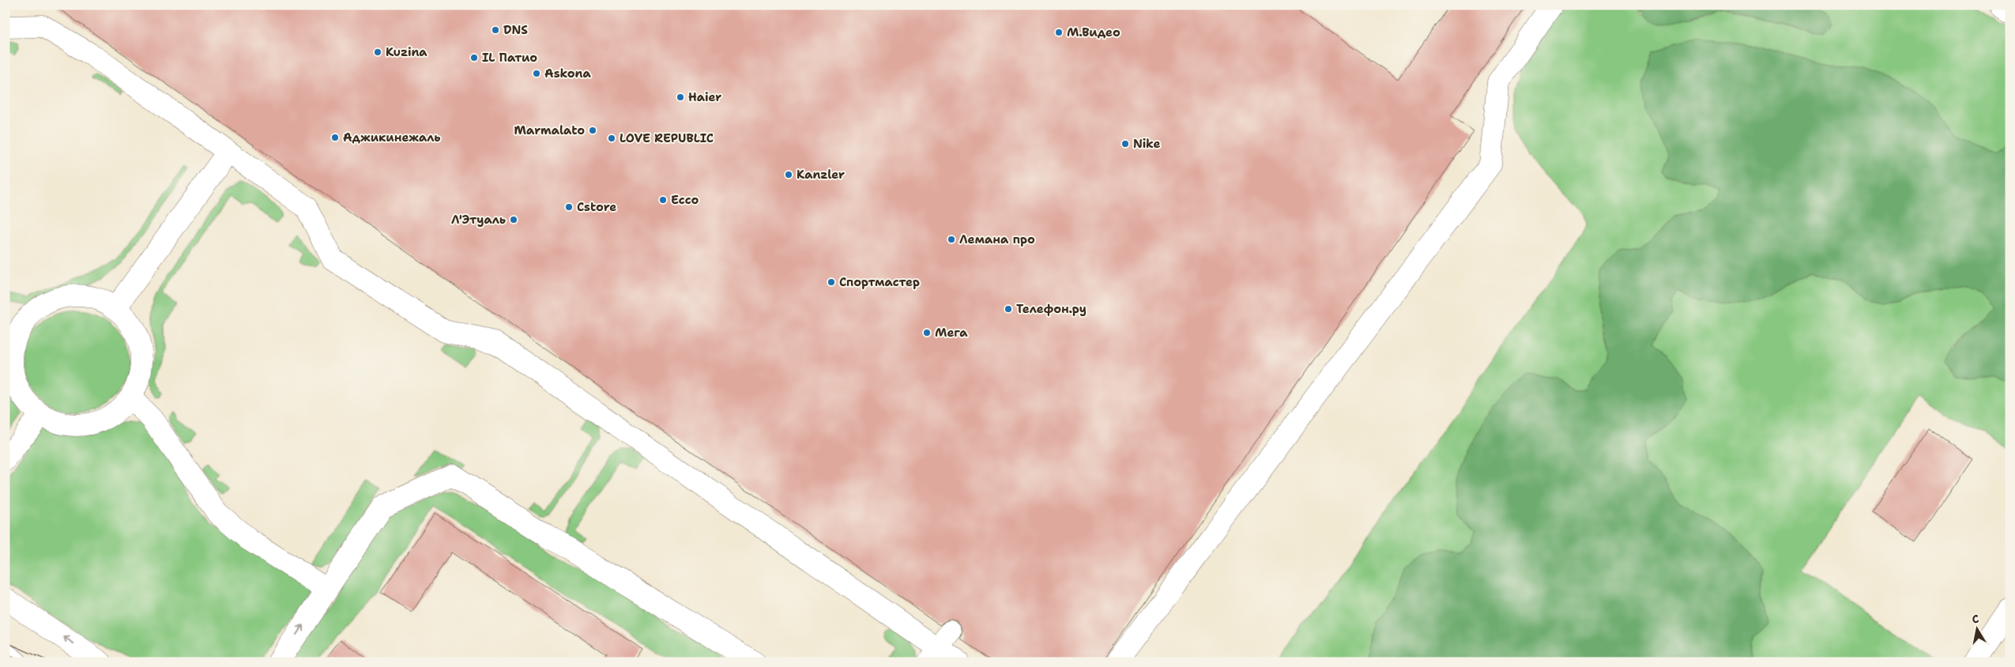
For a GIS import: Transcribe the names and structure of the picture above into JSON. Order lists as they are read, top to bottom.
{
  "places": [
    "DNS",
    "М.Видео",
    "Kuzina",
    "IL Патио",
    "Askona",
    "Haier",
    "Marmalato",
    "Аджикинежаль",
    "LOVE REPUBLIC",
    "Nike",
    "Kanzler",
    "Ecco",
    "Cstore",
    "Л'Этуаль",
    "Лемана про",
    "Спортмастер",
    "Телефон.ру",
    "Мега"
  ],
  "north": "top"
}
